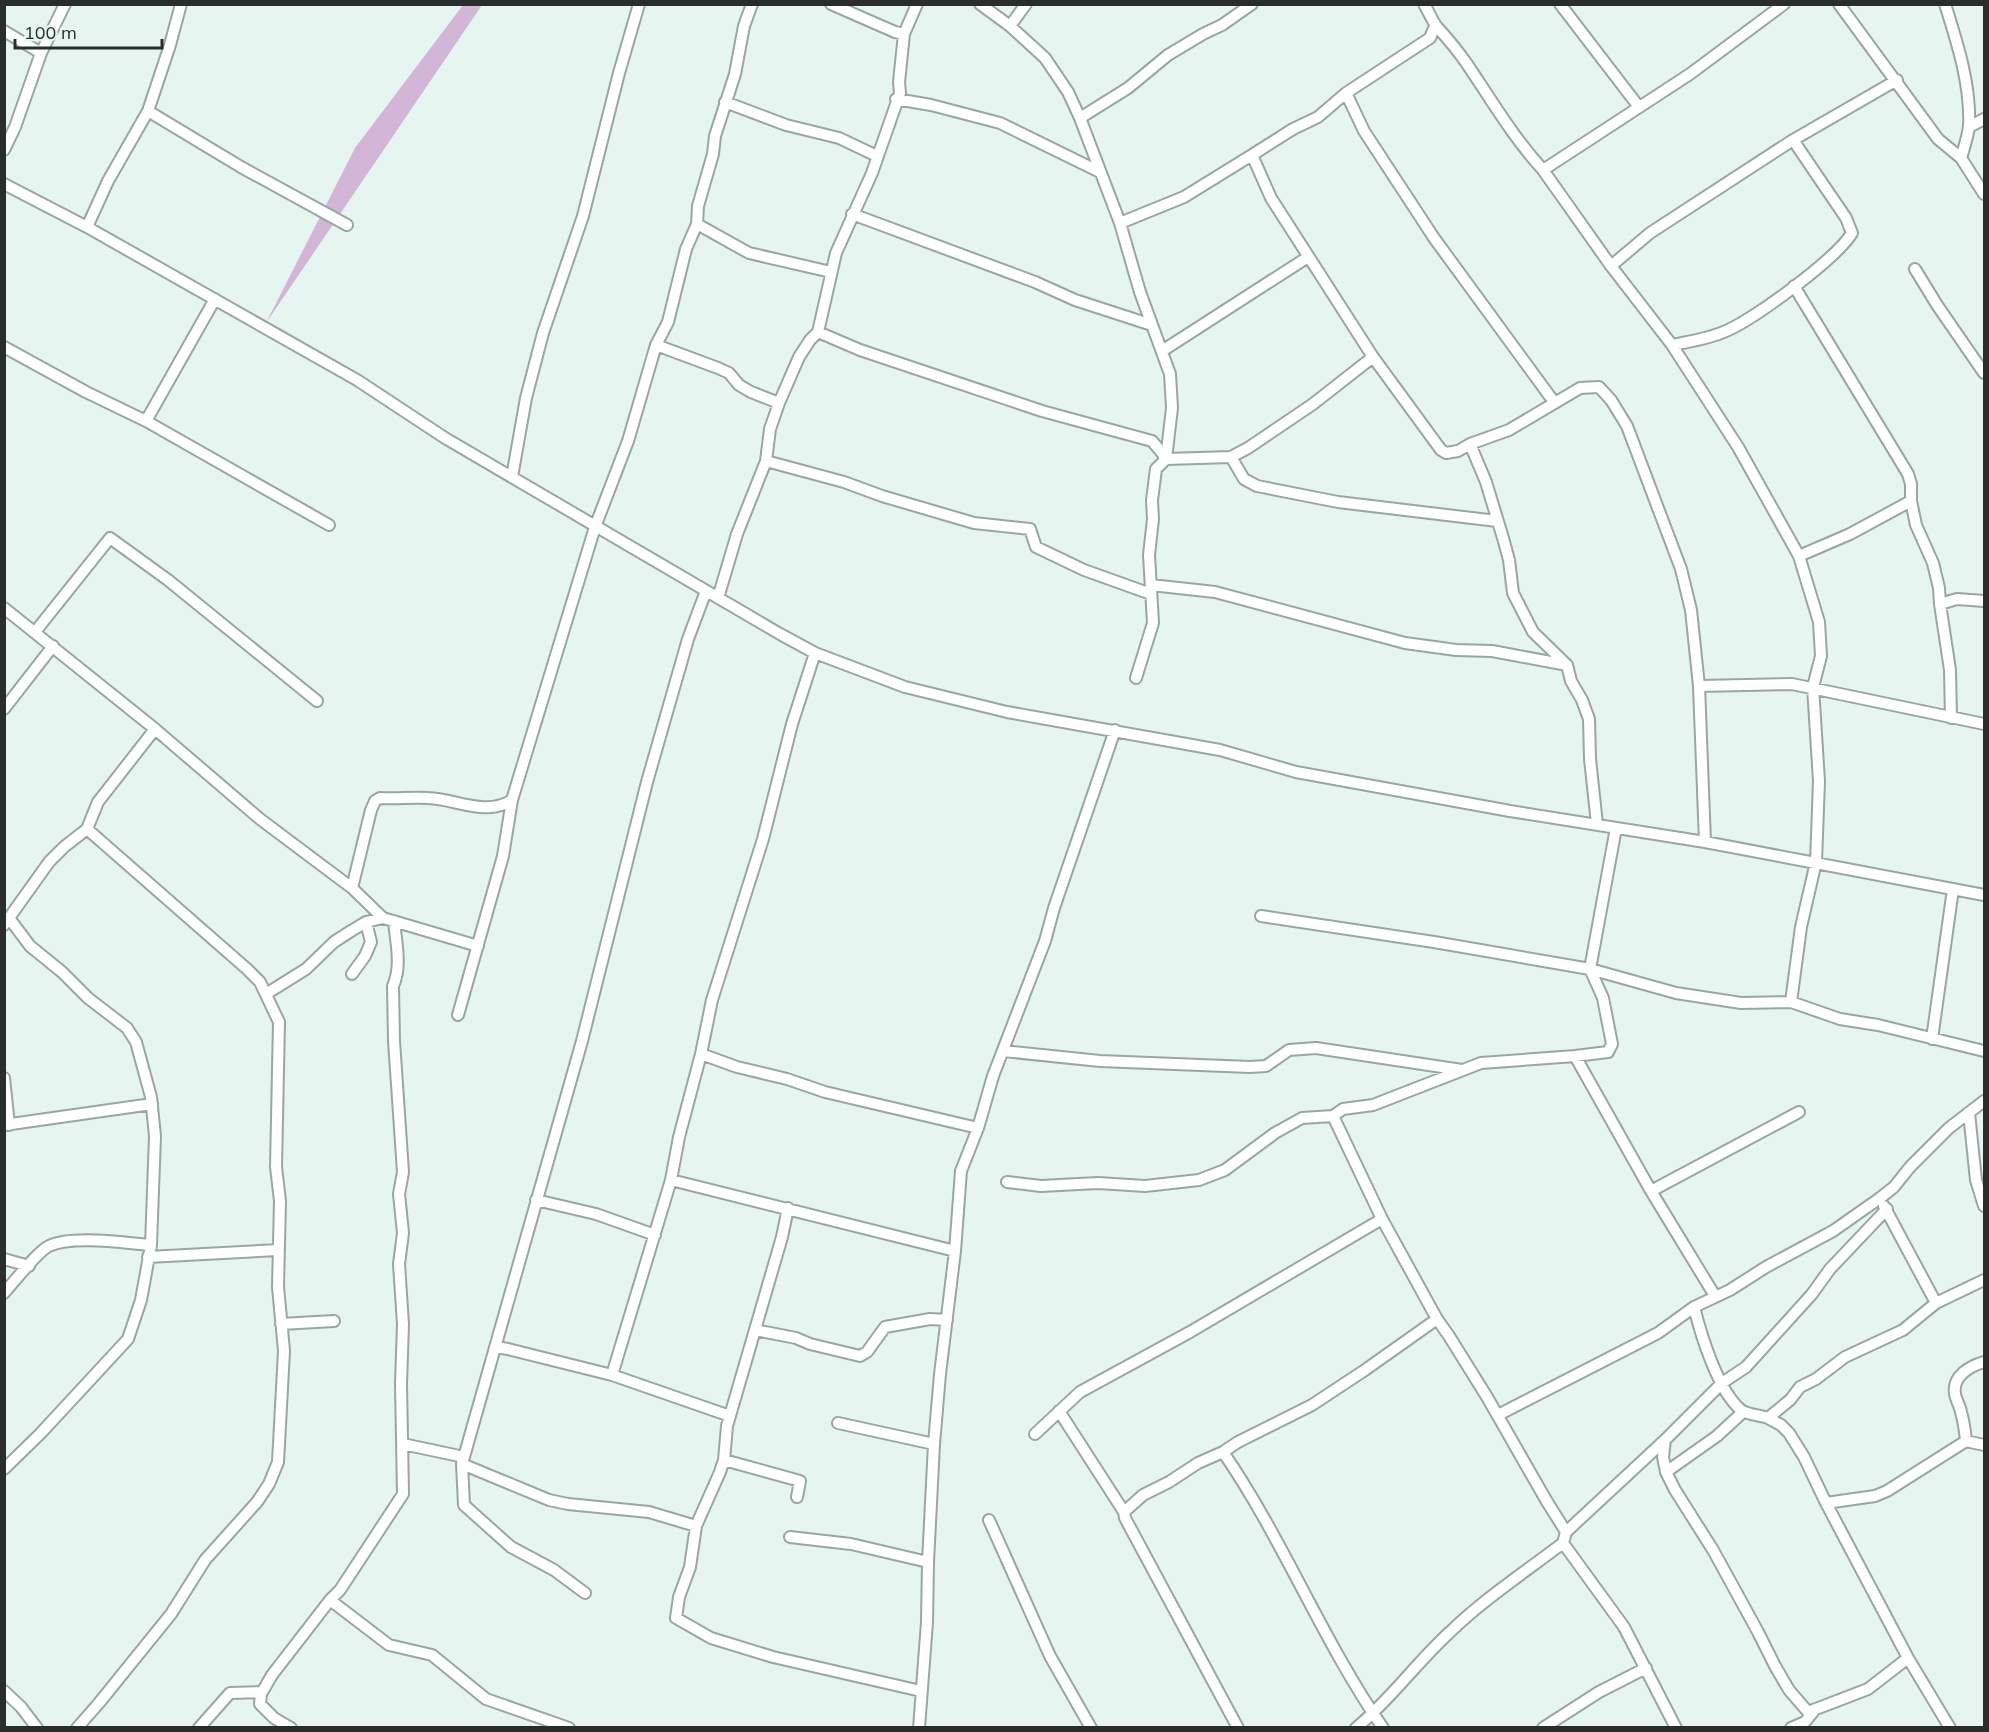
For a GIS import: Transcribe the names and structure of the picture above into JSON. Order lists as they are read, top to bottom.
{
  "scale_bar": "100 m"
}
